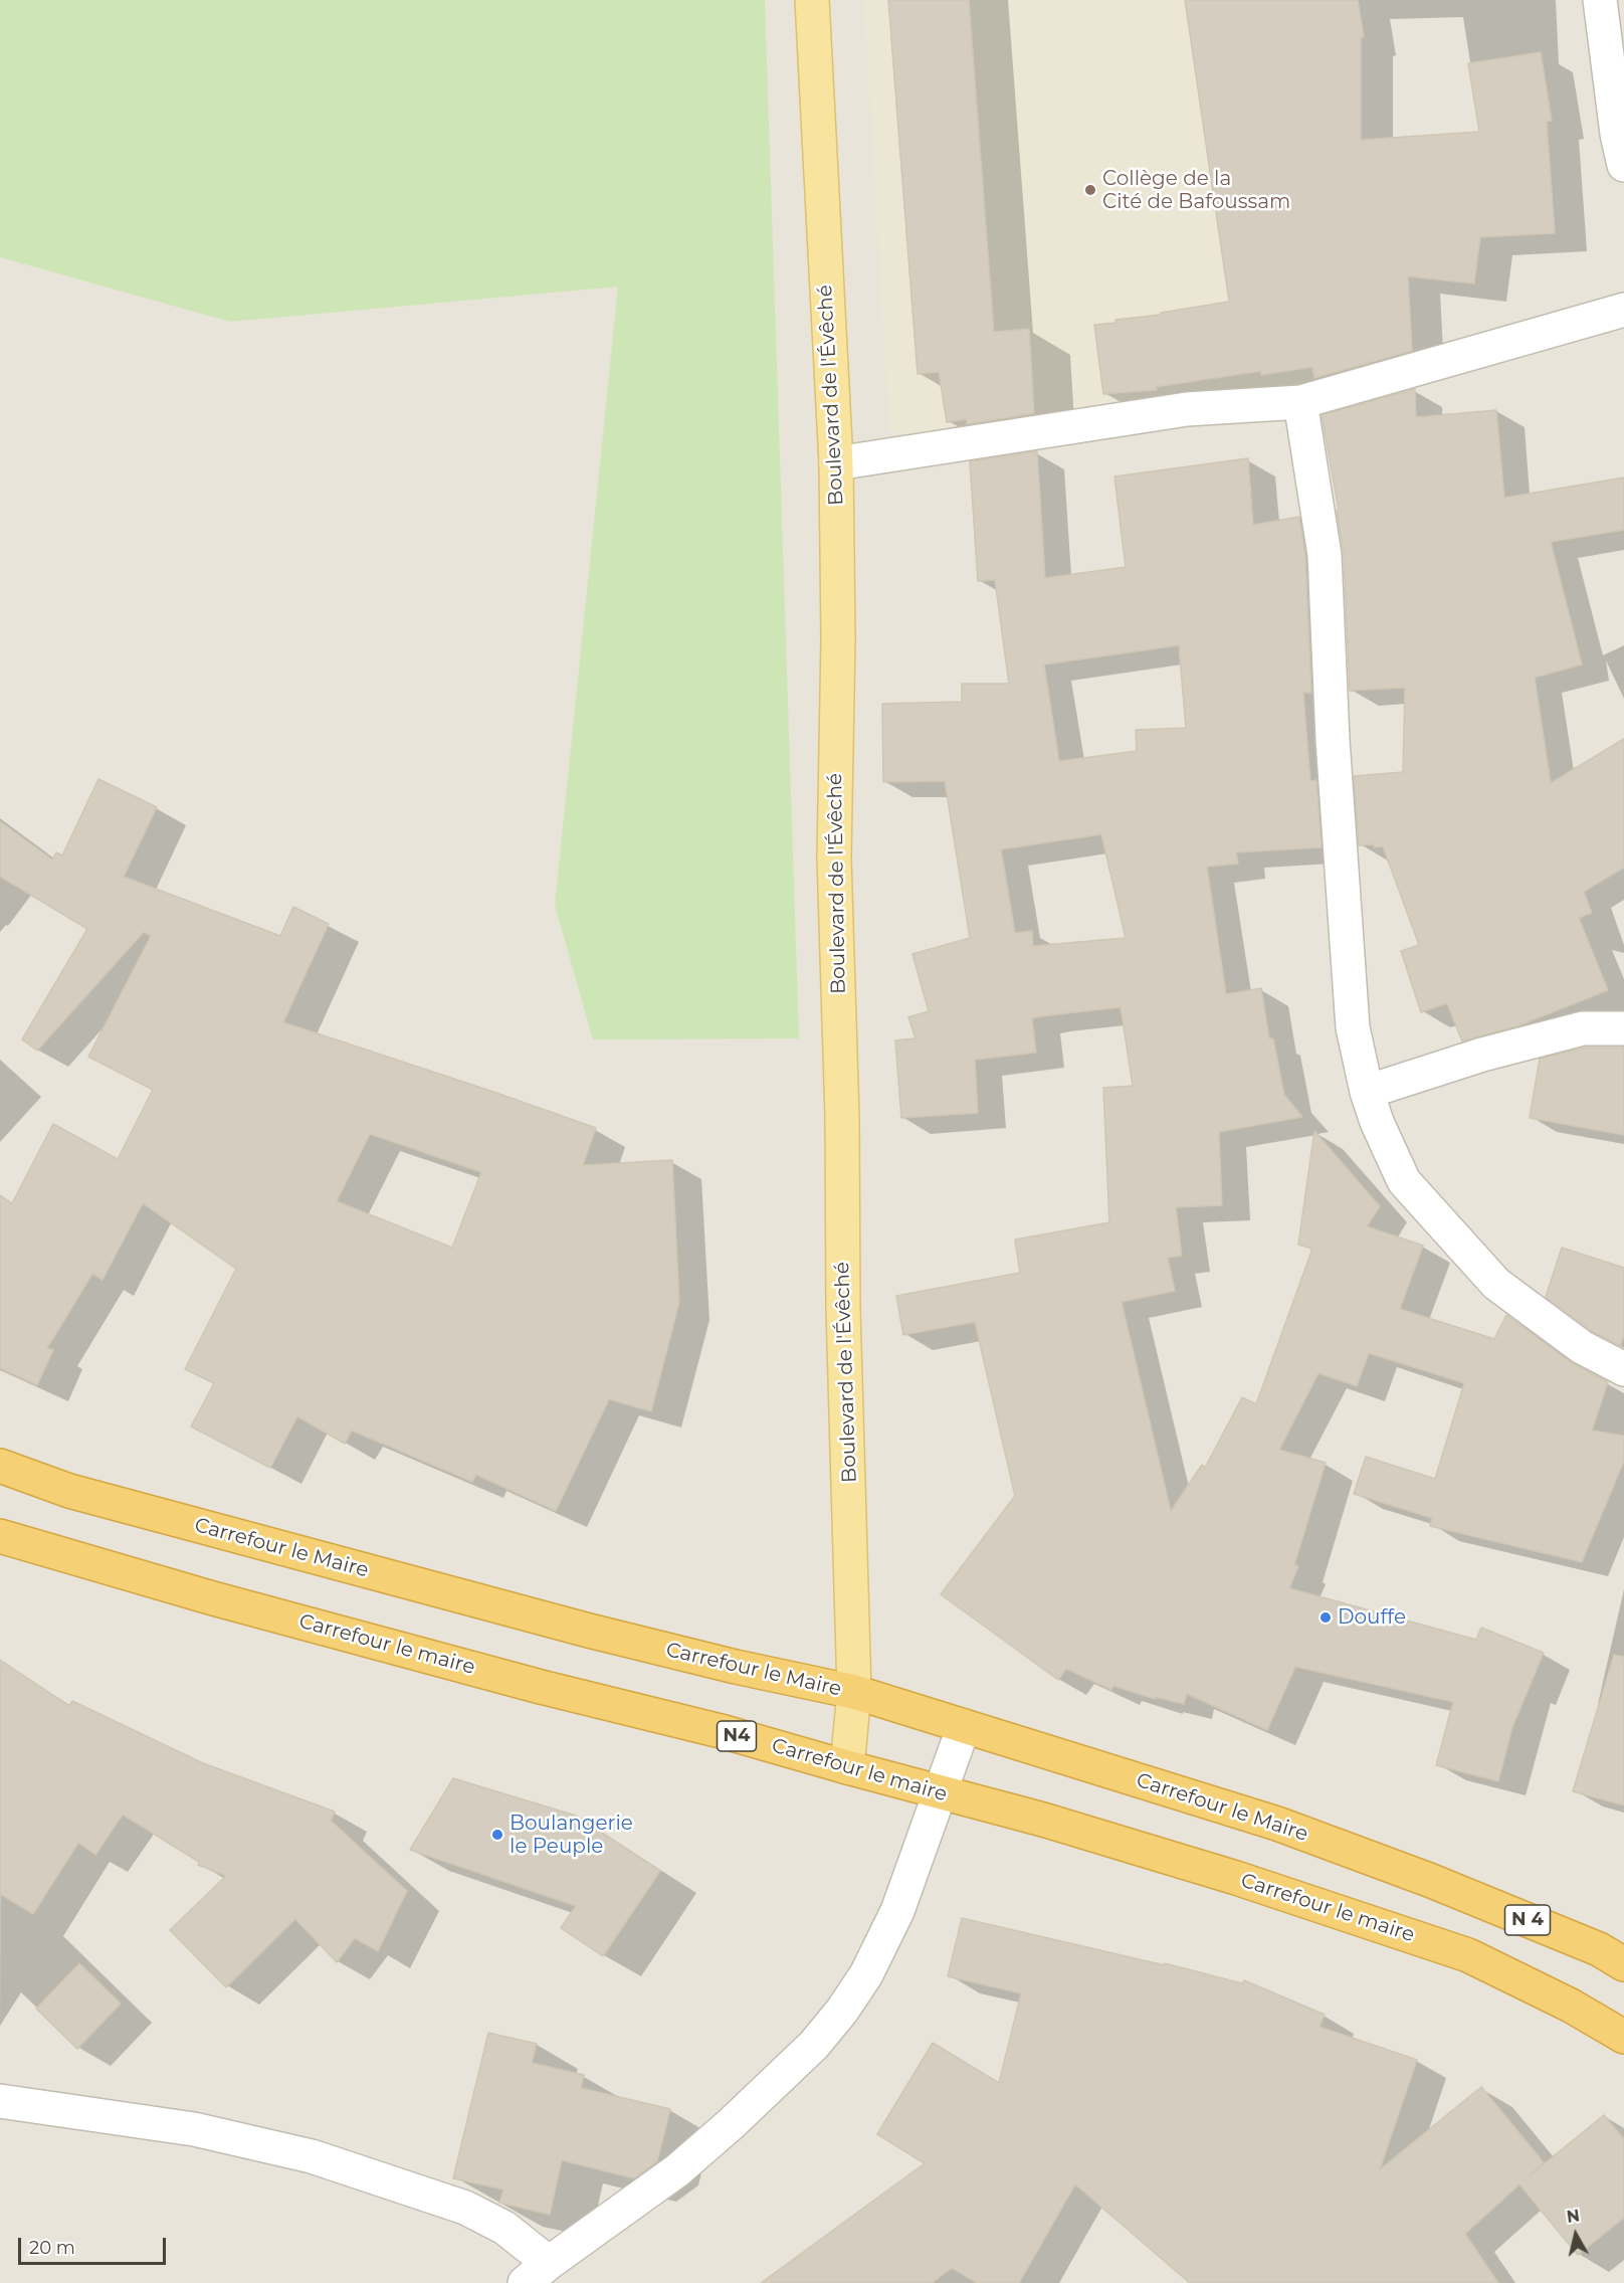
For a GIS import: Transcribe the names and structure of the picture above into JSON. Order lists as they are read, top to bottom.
{
  "streets": {
    "highway": [
      "Carrefour le Maire",
      "Carrefour le maire",
      "N4",
      "N 4"
    ],
    "main road": ["Boulevard de l'Évêché"]
  },
  "crossings": [
    ["Boulevard de l'Évêché", "Carrefour le Maire"],
    ["Boulevard de l'Évêché", "Carrefour le maire"]
  ],
  "places": ["Collège de la Cité de Bafoussam", "Douffe", "Boulangerie le Peuple"],
  "scale_bar": "20 m",
  "north": "top"
}
